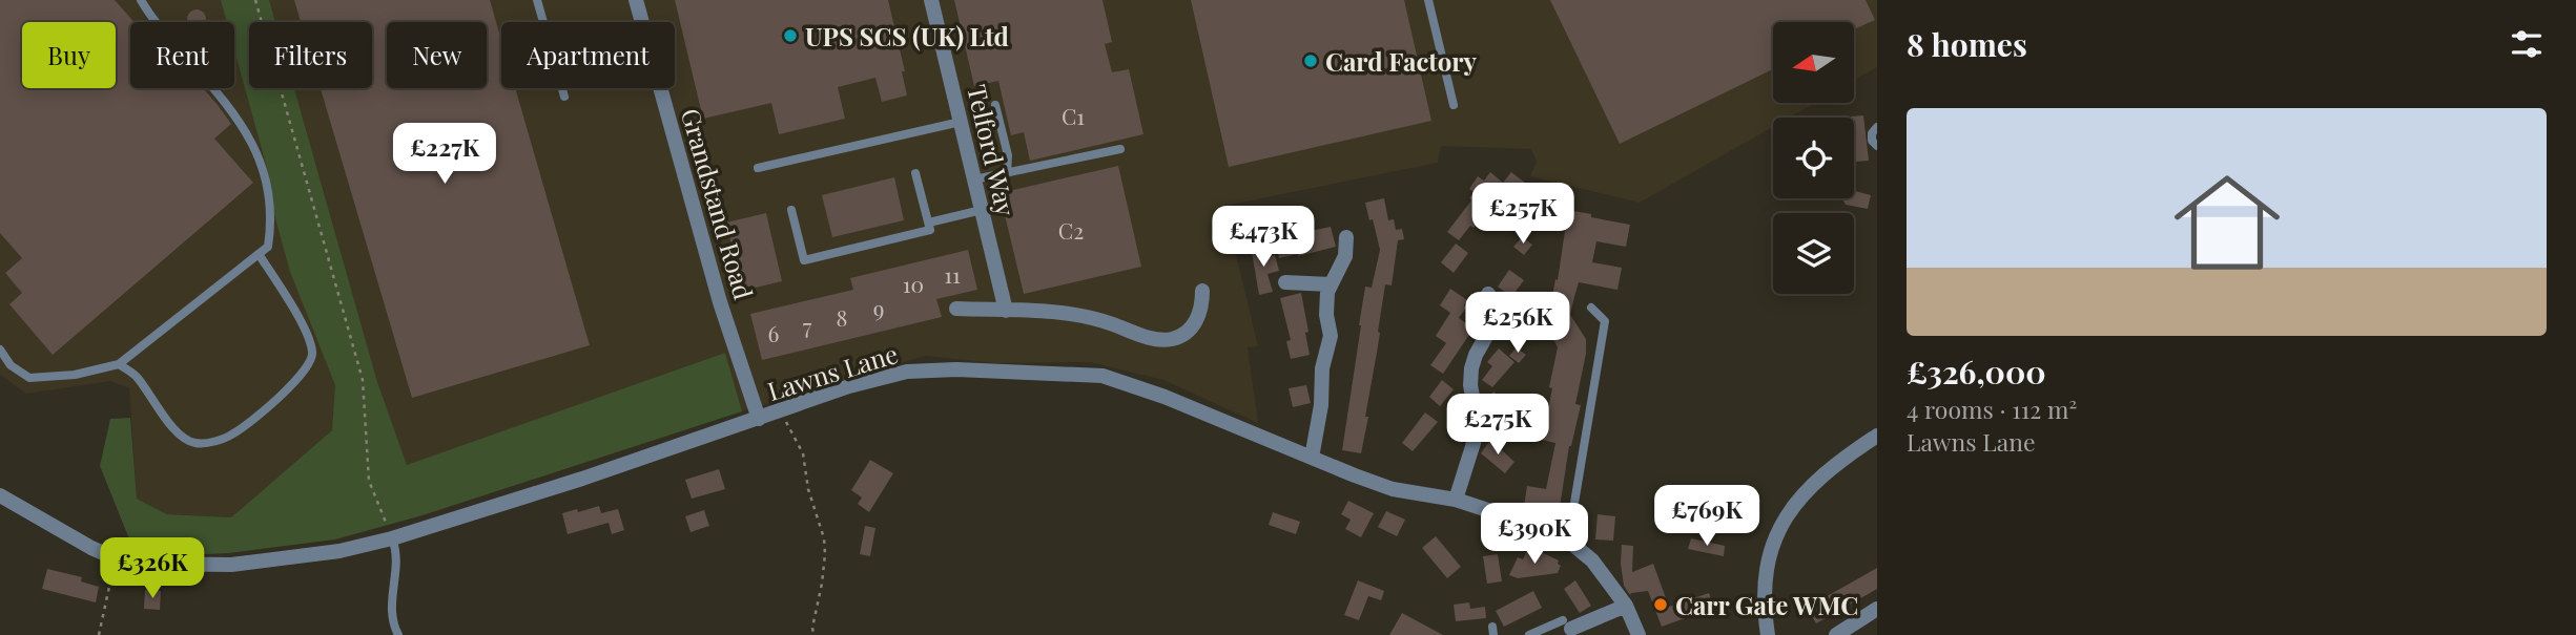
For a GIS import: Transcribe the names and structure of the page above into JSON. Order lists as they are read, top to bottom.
{
  "streets": {
    "street": ["Telford Way", "Grandstand Road", "Lawns Lane"]
  },
  "crossings": [
    ["Grandstand Road", "Lawns Lane"]
  ],
  "places": ["UPS SCS (UK) Ltd", "Card Factory", "Carr Gate WMC"],
  "house_numbers": [
    "C1",
    "C2",
    "11",
    "10",
    "9",
    "8",
    "7",
    "6"
  ],
  "north": "left",
  "page": {
    "heading": "8 homes",
    "chip": [
      "Buy",
      "Rent",
      "Filters",
      "New",
      "Apartment"
    ],
    "list": [
      {
        "name": "£326,000",
        "note": "4 rooms · 112 m² · Lawns Lane"
      }
    ],
    "price": [
      "£227K",
      "£257K",
      "£473K",
      "£256K",
      "£275K",
      "£769K",
      "£390K",
      "£326K"
    ]
  }
}
